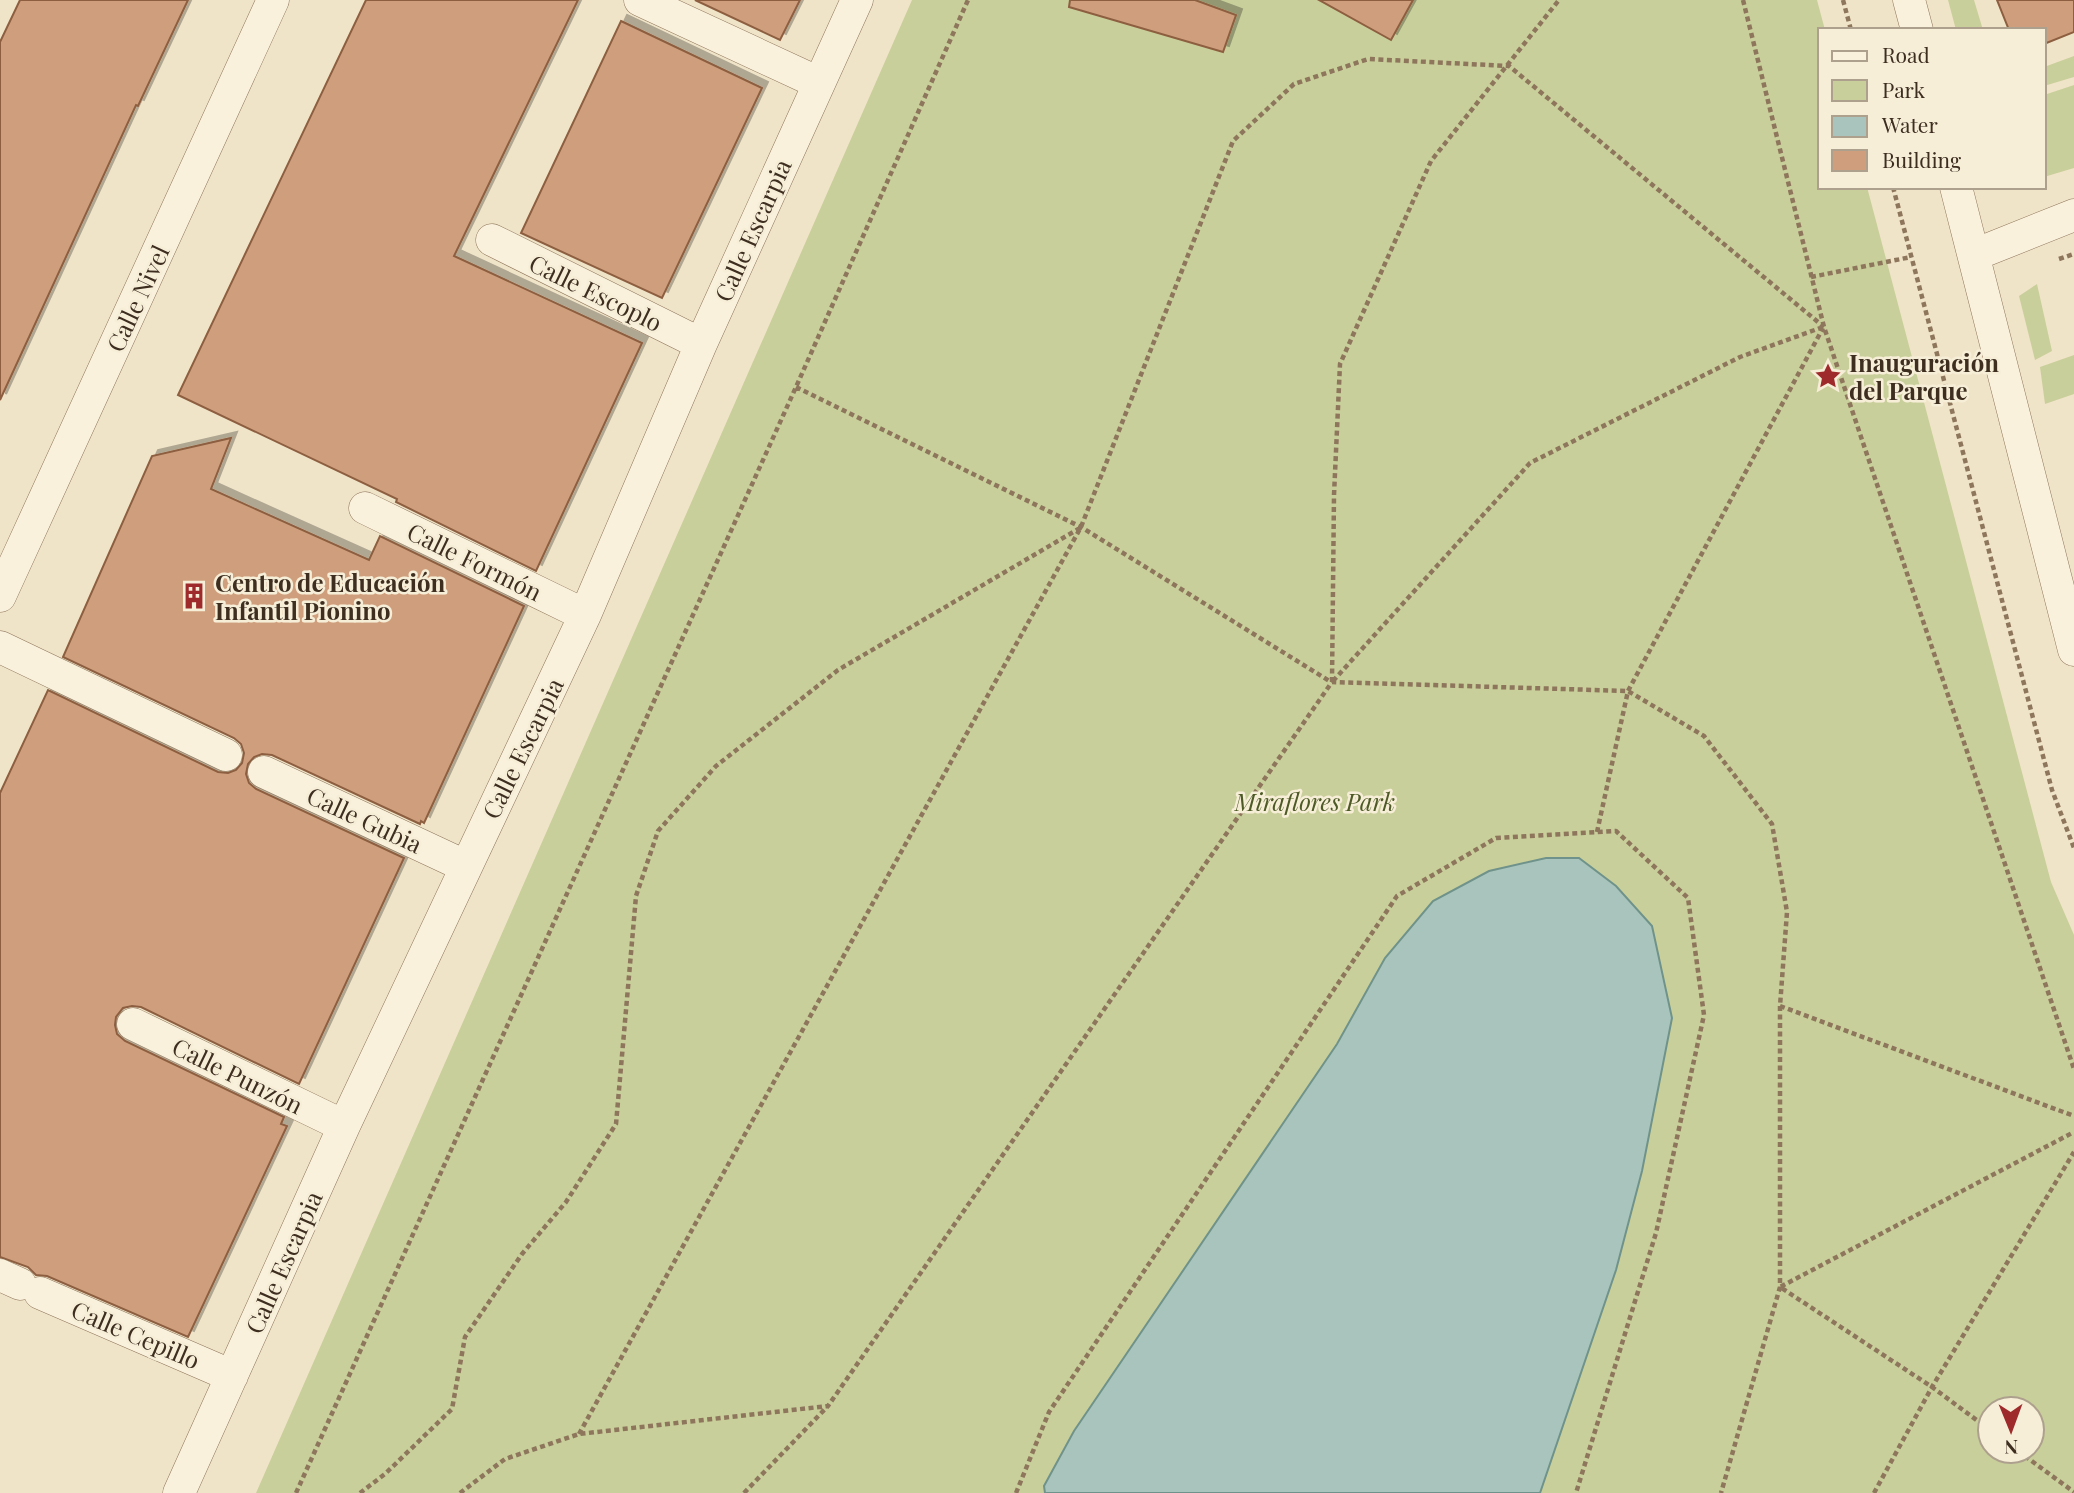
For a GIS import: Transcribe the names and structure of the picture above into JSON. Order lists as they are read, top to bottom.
{
  "streets": {
    "street": [
      "Calle Escarpia",
      "Calle Escoplo",
      "Calle Nivel",
      "Calle Formón",
      "Calle Gubia",
      "Calle Punzón",
      "Calle Cepillo"
    ]
  },
  "crossings": [
    ["Calle Escarpia", "Calle Escoplo"],
    ["Calle Escarpia", "Calle Formón"],
    ["Calle Escarpia", "Calle Gubia"],
    ["Calle Escarpia", "Calle Punzón"],
    ["Calle Escarpia", "Calle Cepillo"]
  ],
  "parks": ["Miraflores Park"],
  "places": {
    "place": ["Inauguración del Parque"],
    "building": ["Centro de Educación Infantil Pionino"]
  },
  "legend": [
    "Road",
    "Park",
    "Water",
    "Building"
  ],
  "north": "bottom"
}
